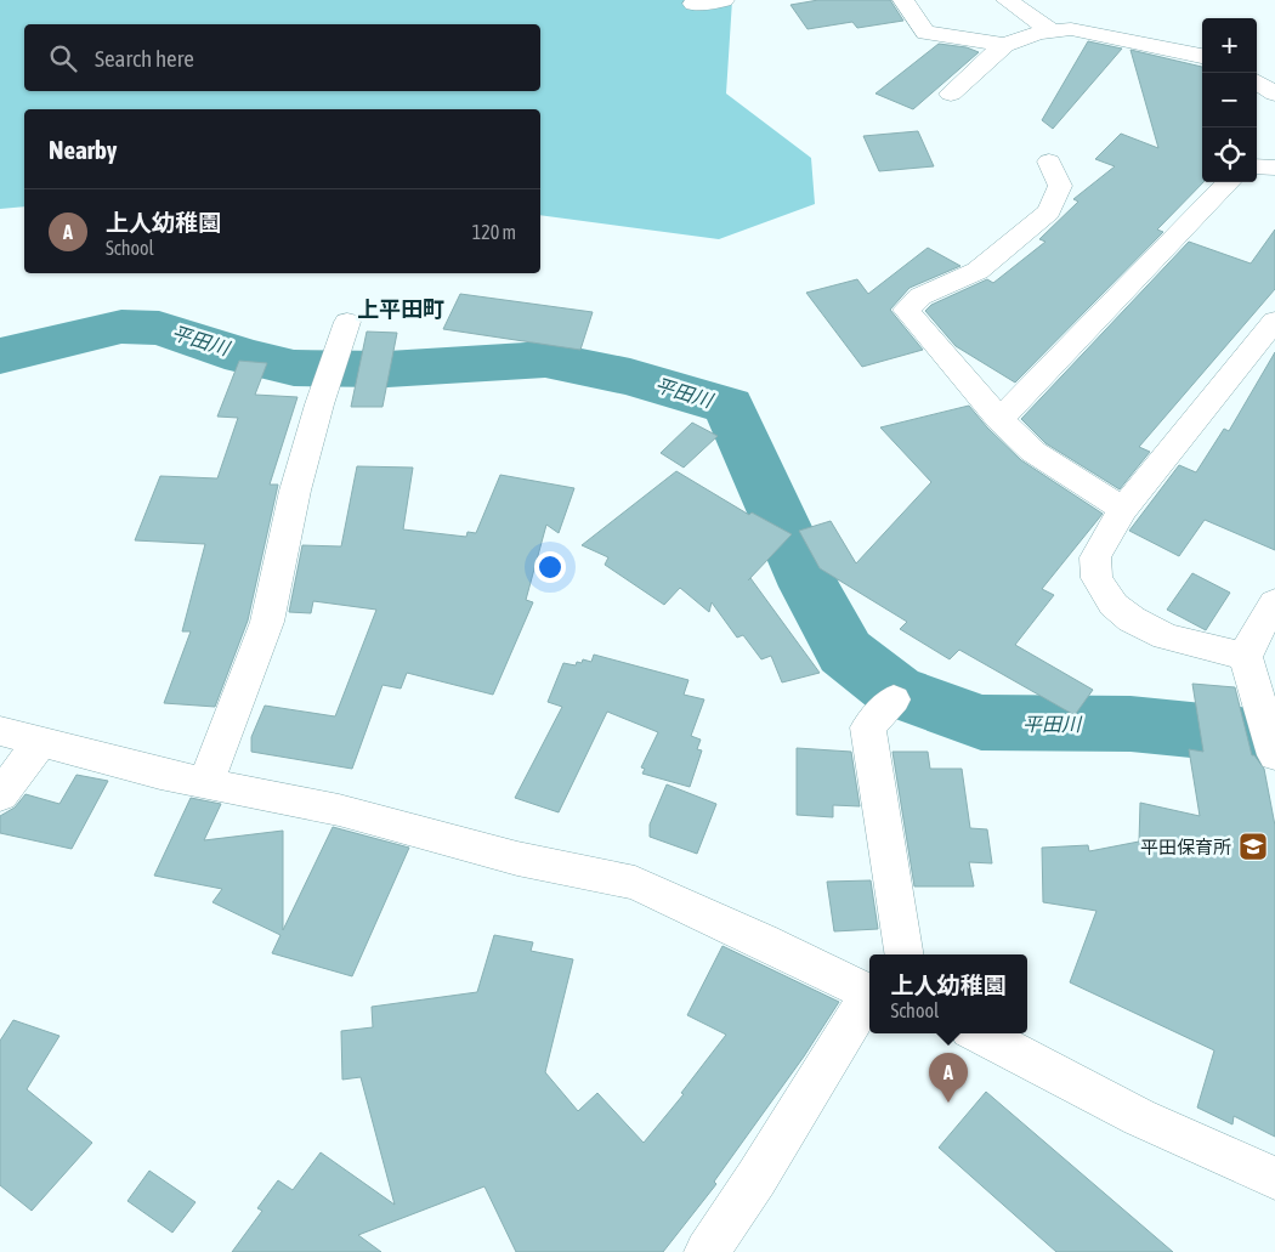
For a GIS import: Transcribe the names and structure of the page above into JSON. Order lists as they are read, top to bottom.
{
  "districts": ["上平田町"],
  "water": ["平田川"],
  "places": {
    "school or university": ["平田保育所"]
  },
  "page": {
    "map_buttons": ["+", "−"],
    "search": "Search here",
    "heading": "Nearby",
    "list": [
      {
        "mark": "A",
        "name": "上人幼稚園",
        "note": "School",
        "value": "120 m"
      }
    ],
    "popup": ["上人幼稚園", "School"],
    "pins": "A"
  }
}
